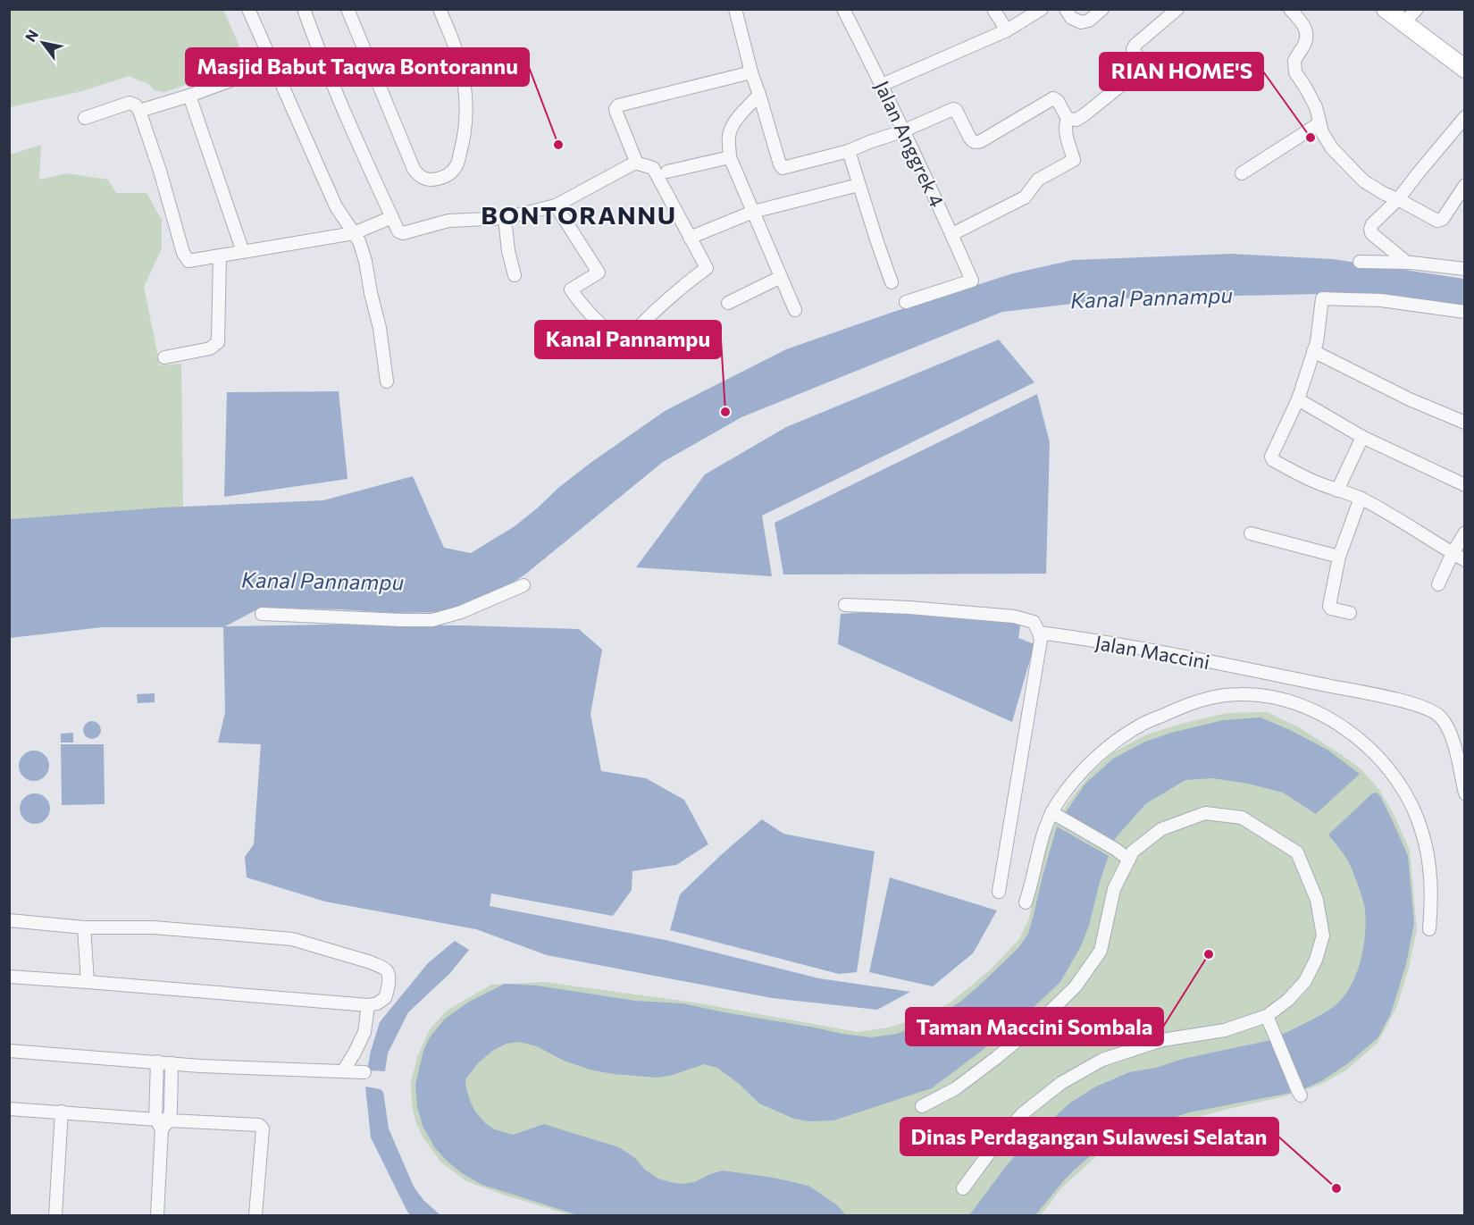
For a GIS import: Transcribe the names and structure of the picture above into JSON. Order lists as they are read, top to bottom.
{
  "streets": {
    "street": ["Jalan Anggrek 4", "Jalan Maccini"]
  },
  "districts": ["BONTORANNU"],
  "water": ["Kanal Pannampu"],
  "places": [
    "RIAN HOME'S",
    "Masjid Babut Taqwa Bontorannu",
    "Kanal Pannampu",
    "Taman Maccini Sombala",
    "Dinas Perdagangan Sulawesi Selatan"
  ],
  "north": "top left"
}
